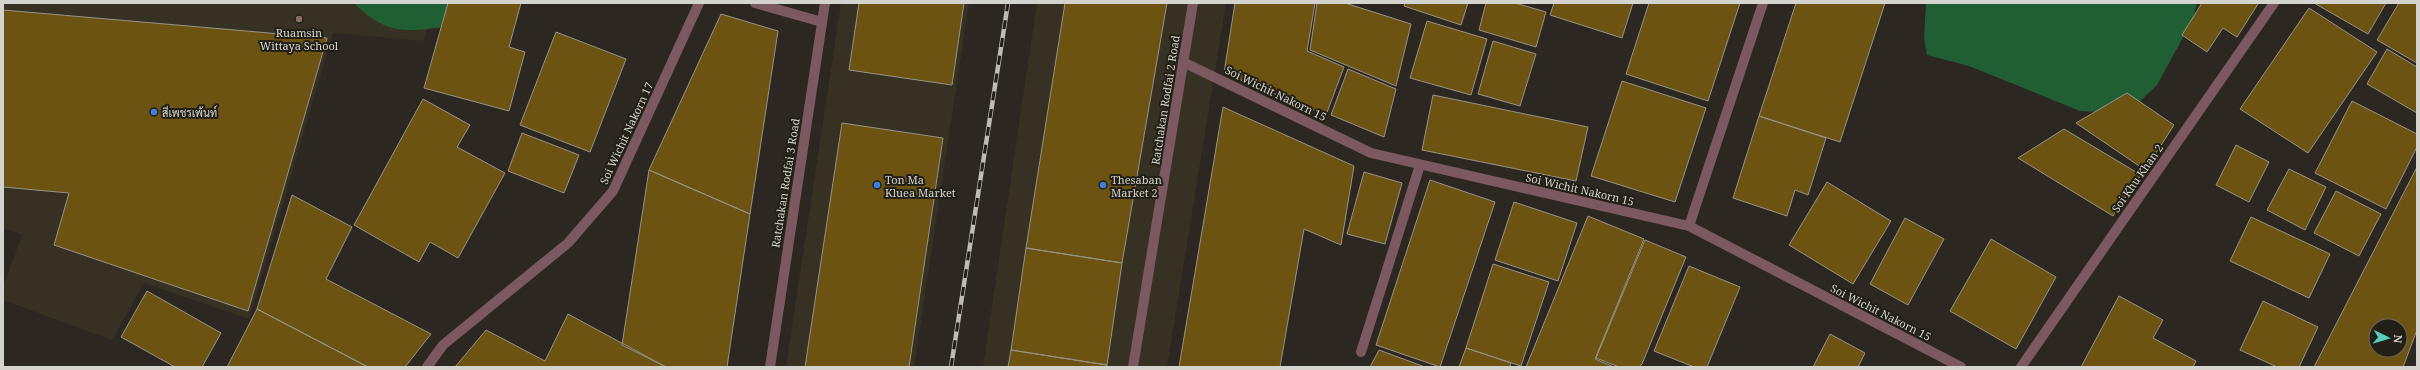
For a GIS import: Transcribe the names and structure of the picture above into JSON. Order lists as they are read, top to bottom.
{
  "streets": {
    "street": [
      "Soi Wichit Nakorn 15",
      "Ratchakan Rodfai 2 Road",
      "Soi Wichit Nakorn 17",
      "Soi Khu Khan 2",
      "Ratchakan Rodfai 3 Road"
    ]
  },
  "crossings": [
    ["Soi Wichit Nakorn 15", "Ratchakan Rodfai 2 Road"]
  ],
  "places": [
    "Ruamsin Wittaya School",
    "สีเพชรเพ้นท์",
    "Ton Ma Kluea Market",
    "Thesaban Market 2"
  ],
  "north": "right"
}
